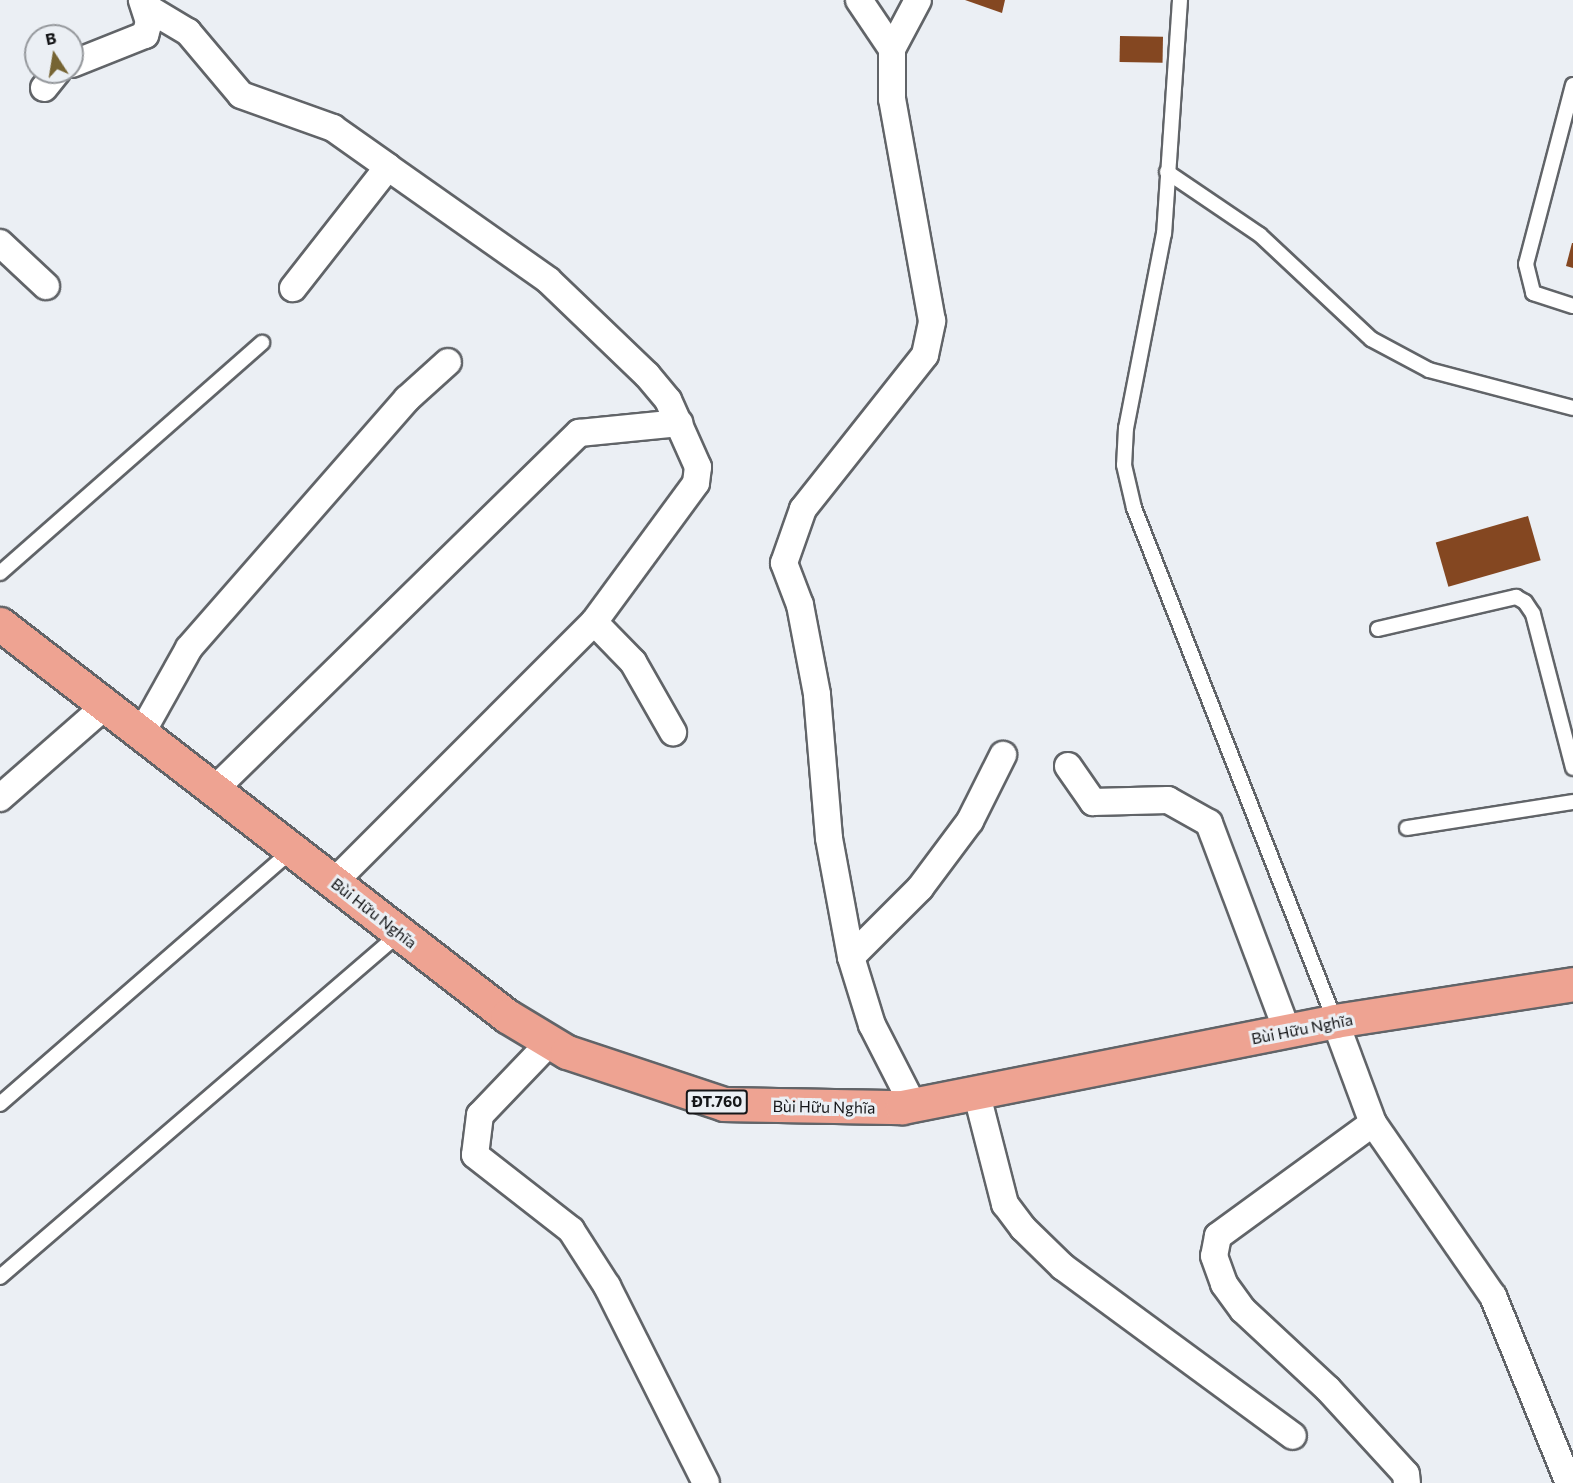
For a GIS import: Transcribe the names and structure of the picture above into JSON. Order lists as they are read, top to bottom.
{
  "streets": {
    "main road": ["Bùi Hữu Nghĩa", "ĐT.760"]
  },
  "north": "top"
}
